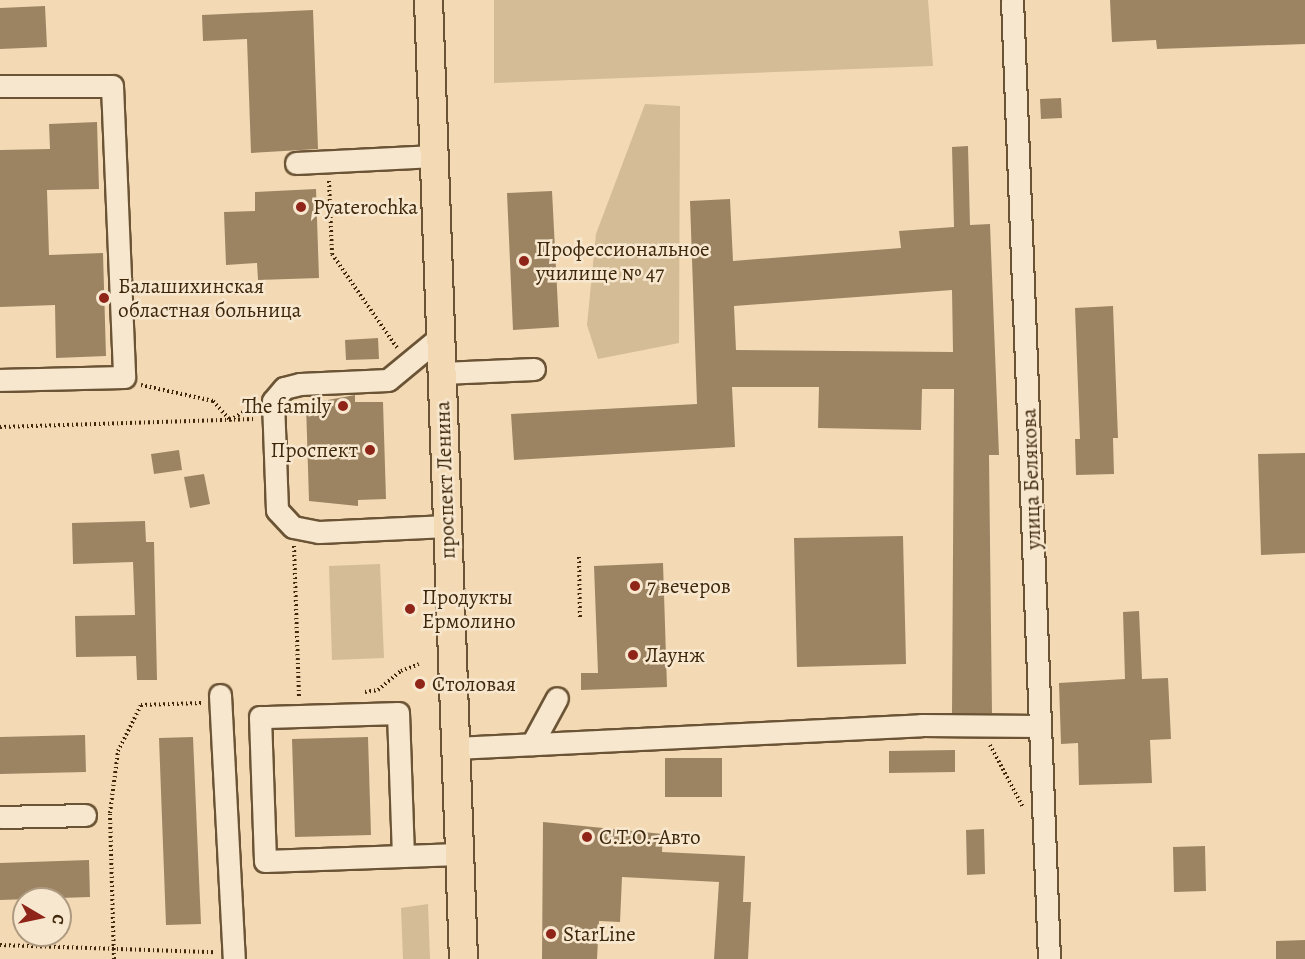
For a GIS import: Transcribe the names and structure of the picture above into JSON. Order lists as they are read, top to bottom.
{
  "streets": {
    "main road": ["проспект Ленина"],
    "street": ["улица Белякова"]
  },
  "places": [
    "Pyaterochka",
    "Профессиональное училище № 47",
    "Балашихинская областная больница",
    "The family",
    "Проспект",
    "7 вечеров",
    "Продукты Ермолино",
    "Лаунж",
    "Столовая",
    "С.Т.О.-Авто",
    "StarLine"
  ],
  "north": "right"
}
